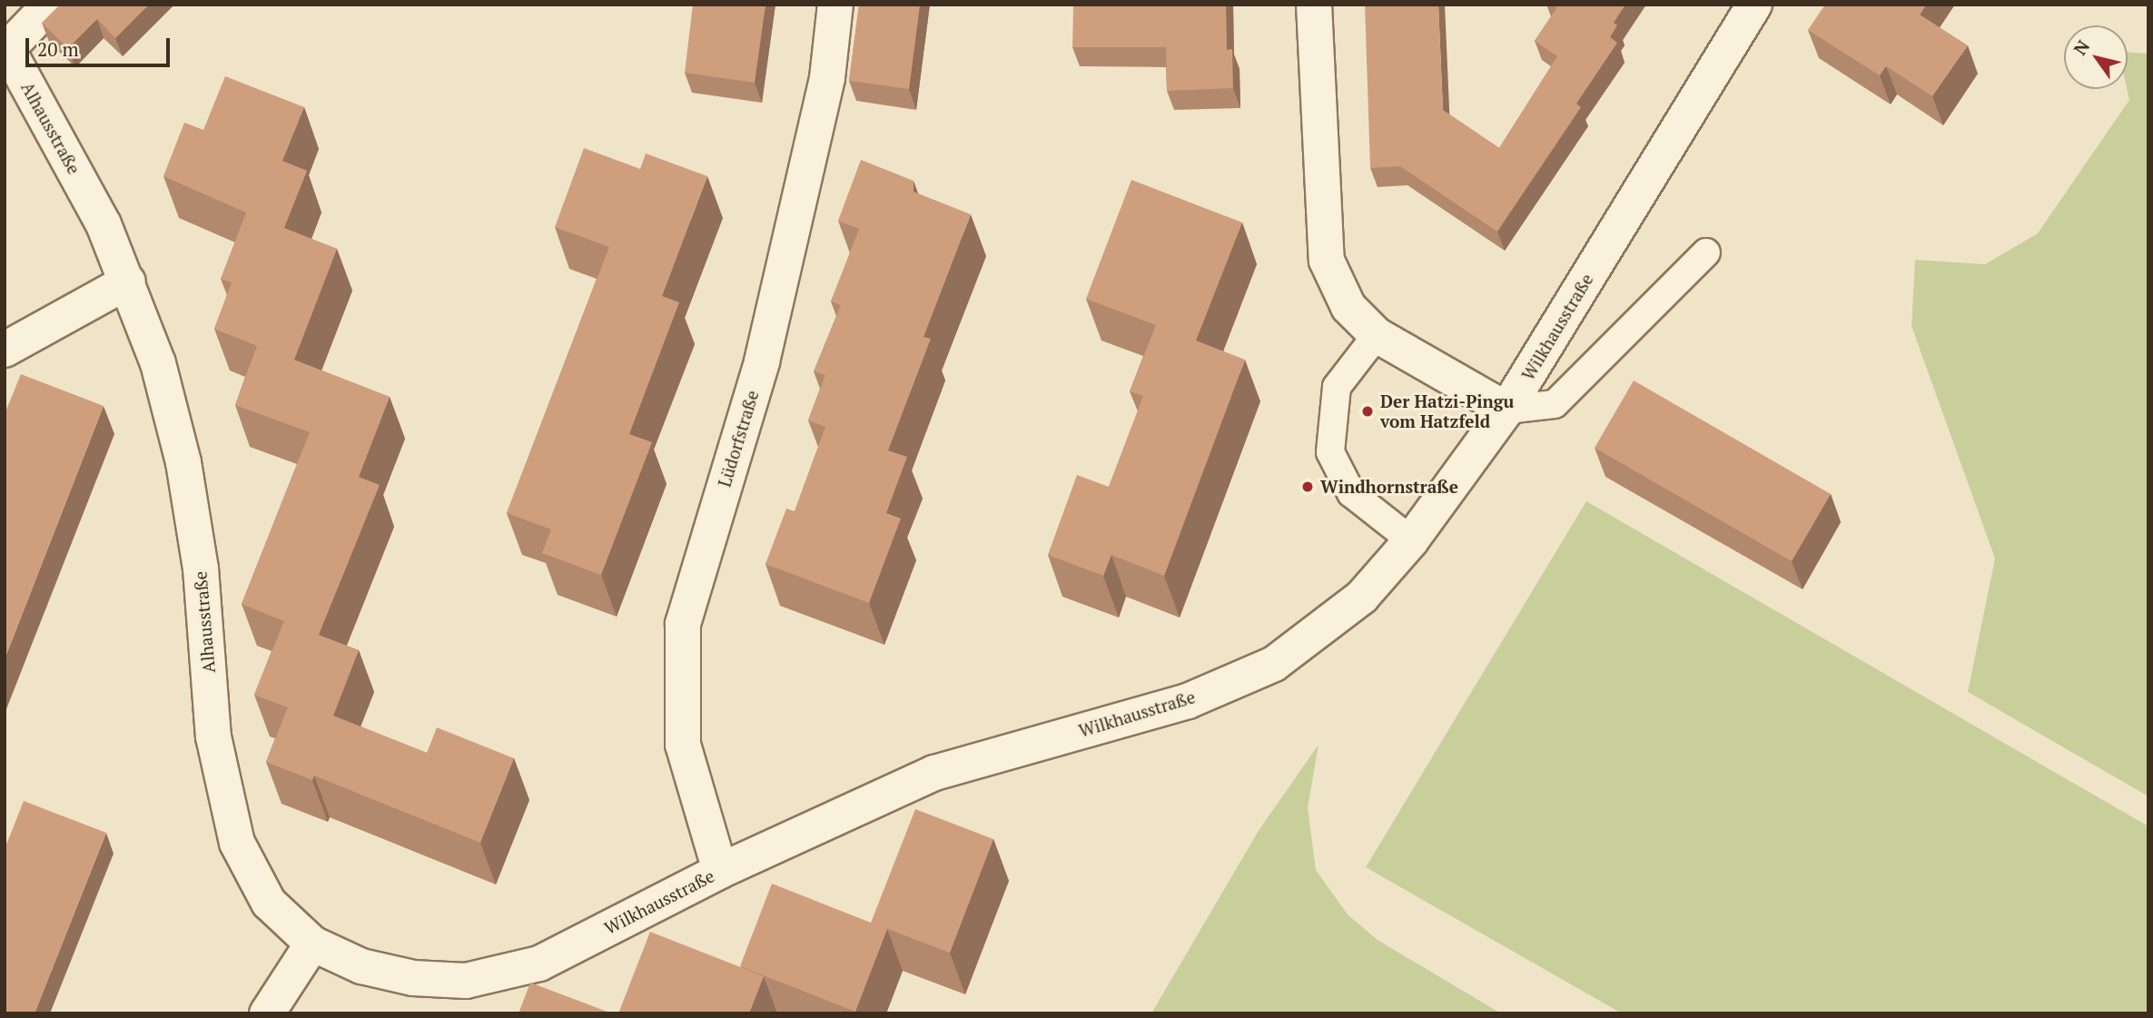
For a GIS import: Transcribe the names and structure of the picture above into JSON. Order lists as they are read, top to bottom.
{
  "streets": {
    "street": ["Alhausstraße", "Wilkhausstraße", "Lüdorfstraße"]
  },
  "crossings": [
    ["Alhausstraße", "Wilkhausstraße"],
    ["Wilkhausstraße", "Lüdorfstraße"]
  ],
  "places": ["Der Hatzi-Pingu vom Hatzfeld", "Windhornstraße"],
  "scale_bar": "20 m",
  "north": "top left"
}
